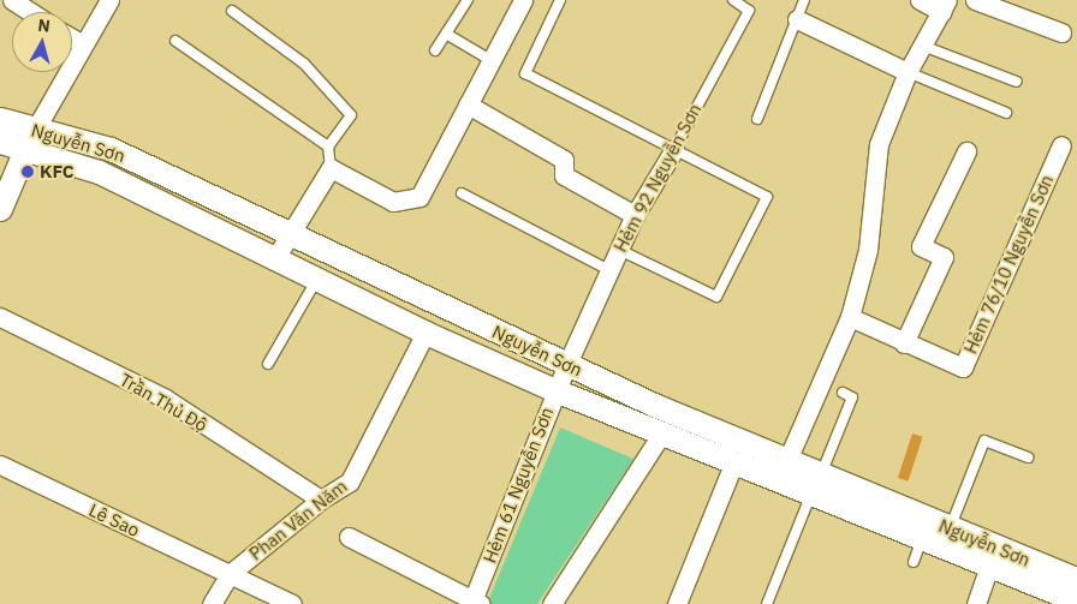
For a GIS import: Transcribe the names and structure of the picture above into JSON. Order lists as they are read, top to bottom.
{
  "streets": {
    "street": [
      "Nguyễn Sơn",
      "Hẻm 92 Nguyễn Sơn",
      "Hẻm 76/10 Nguyễn Sơn",
      "Trần Thủ Độ",
      "Hẻm 61 Nguyễn Sơn",
      "Lê Sao",
      "Phan Văn Năm"
    ]
  },
  "crossings": [
    ["Nguyễn Sơn", "Hẻm 92 Nguyễn Sơn"],
    ["Nguyễn Sơn", "Hẻm 61 Nguyễn Sơn"],
    ["Nguyễn Sơn", "Phan Văn Năm"],
    ["Hẻm 92 Nguyễn Sơn", "Hẻm 61 Nguyễn Sơn"],
    ["Trần Thủ Độ", "Phan Văn Năm"],
    ["Lê Sao", "Phan Văn Năm"]
  ],
  "places": ["KFC"],
  "north": "top"
}
